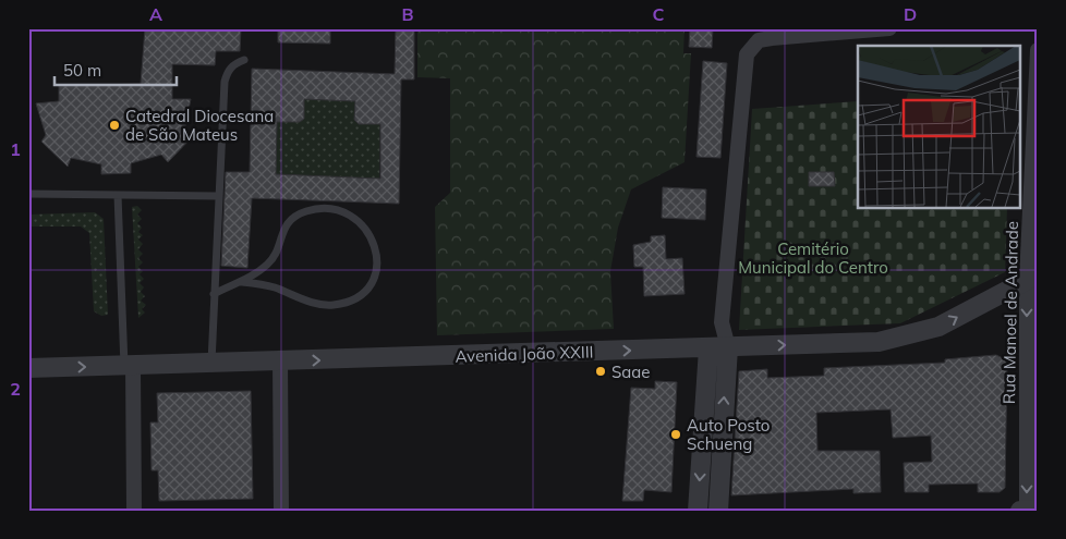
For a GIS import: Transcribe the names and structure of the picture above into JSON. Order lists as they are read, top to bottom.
{
  "streets": {
    "street": ["Rua Manoel de Andrade", "Avenida João XXIII"]
  },
  "crossings": [
    ["Rua Manoel de Andrade", "Avenida João XXIII"]
  ],
  "one_way": ["Rua Manoel de Andrade", "Avenida João XXIII"],
  "parks": ["Cemitério Municipal do Centro"],
  "places": ["Catedral Diocesana de São Mateus", "Saae", "Auto Posto Schueng"],
  "scale_bar": "50 m",
  "grid": {
    "columns": [
      "A",
      "B",
      "C",
      "D"
    ],
    "rows": ["1", "2"]
  }
}
